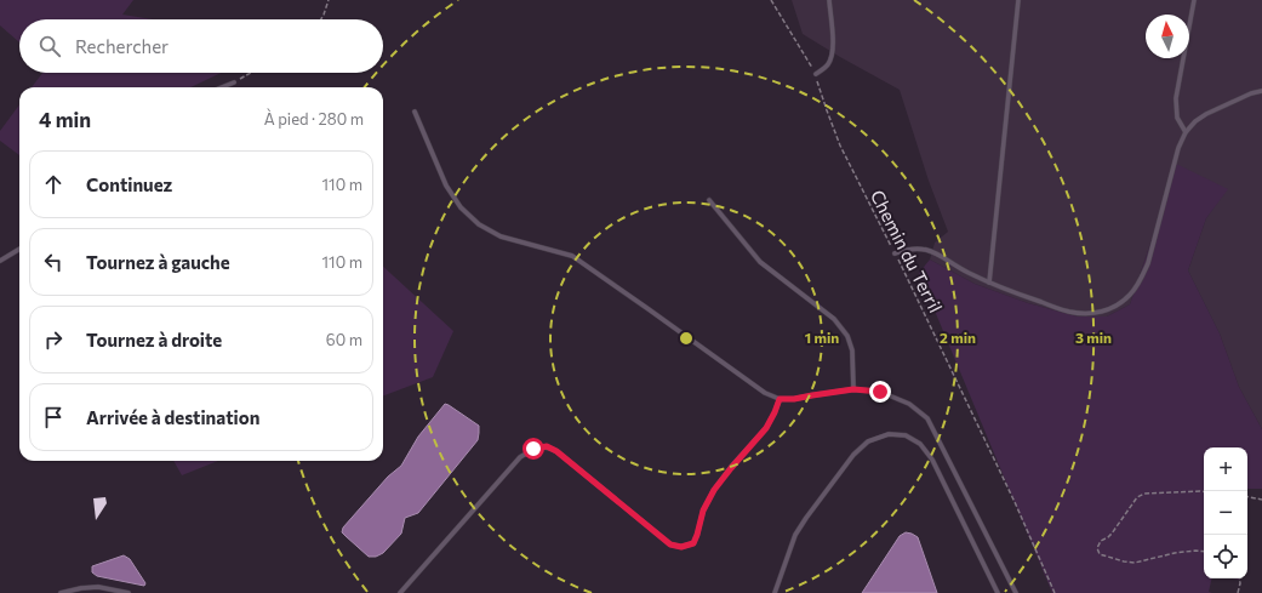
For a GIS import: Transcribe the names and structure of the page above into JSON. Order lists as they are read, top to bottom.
{
  "streets": {
    "path": ["Chemin du Terril"]
  },
  "north": "top",
  "page": {
    "search": "Rechercher",
    "heading": ["4 min", "À pied · 280 m"],
    "list": [
      ["Continuez", "110 m"],
      ["Tournez à gauche", "110 m"],
      ["Tournez à droite", "60 m"],
      "Arrivée à destination"
    ],
    "map_buttons": ["+", "−"]
  },
  "rings": ["1 min", "2 min", "3 min"]
}
